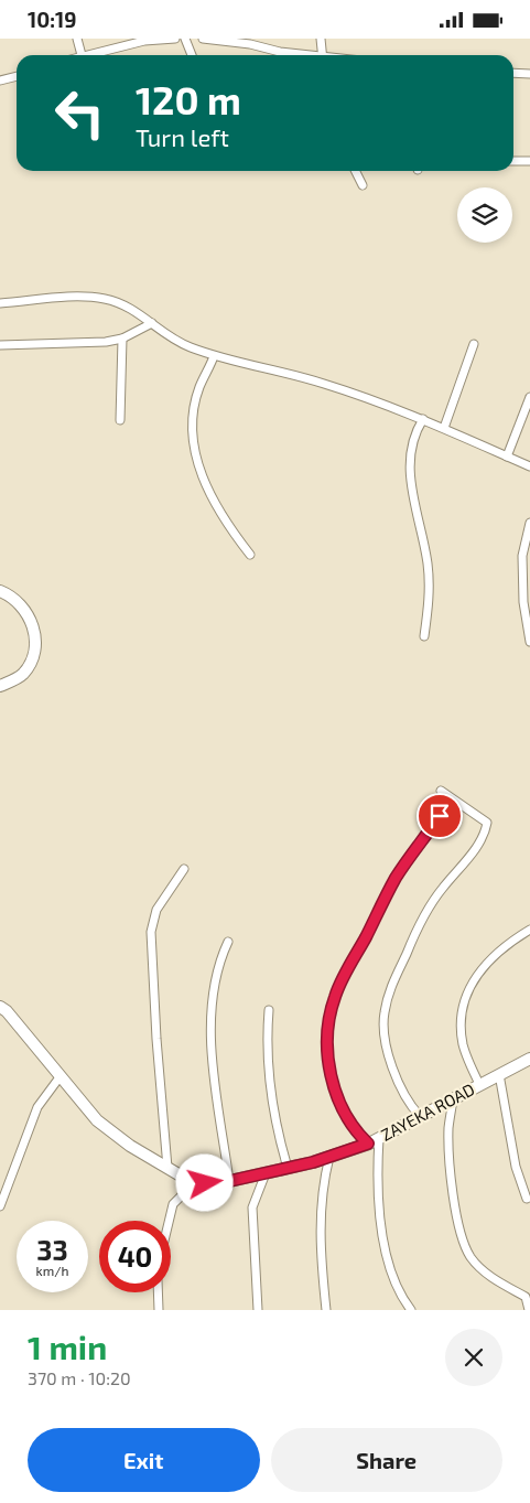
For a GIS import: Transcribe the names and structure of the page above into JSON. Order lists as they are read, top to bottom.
{
  "streets": {
    "street": ["ZAYEKA ROAD"]
  },
  "page": {
    "status": "10:19",
    "turn": ["120 m", "Turn left"],
    "speed": "33 km/h",
    "limit": "40",
    "heading": ["1 min", "370 m · 10:20"],
    "buttons": ["Exit", "Share"]
  }
}
